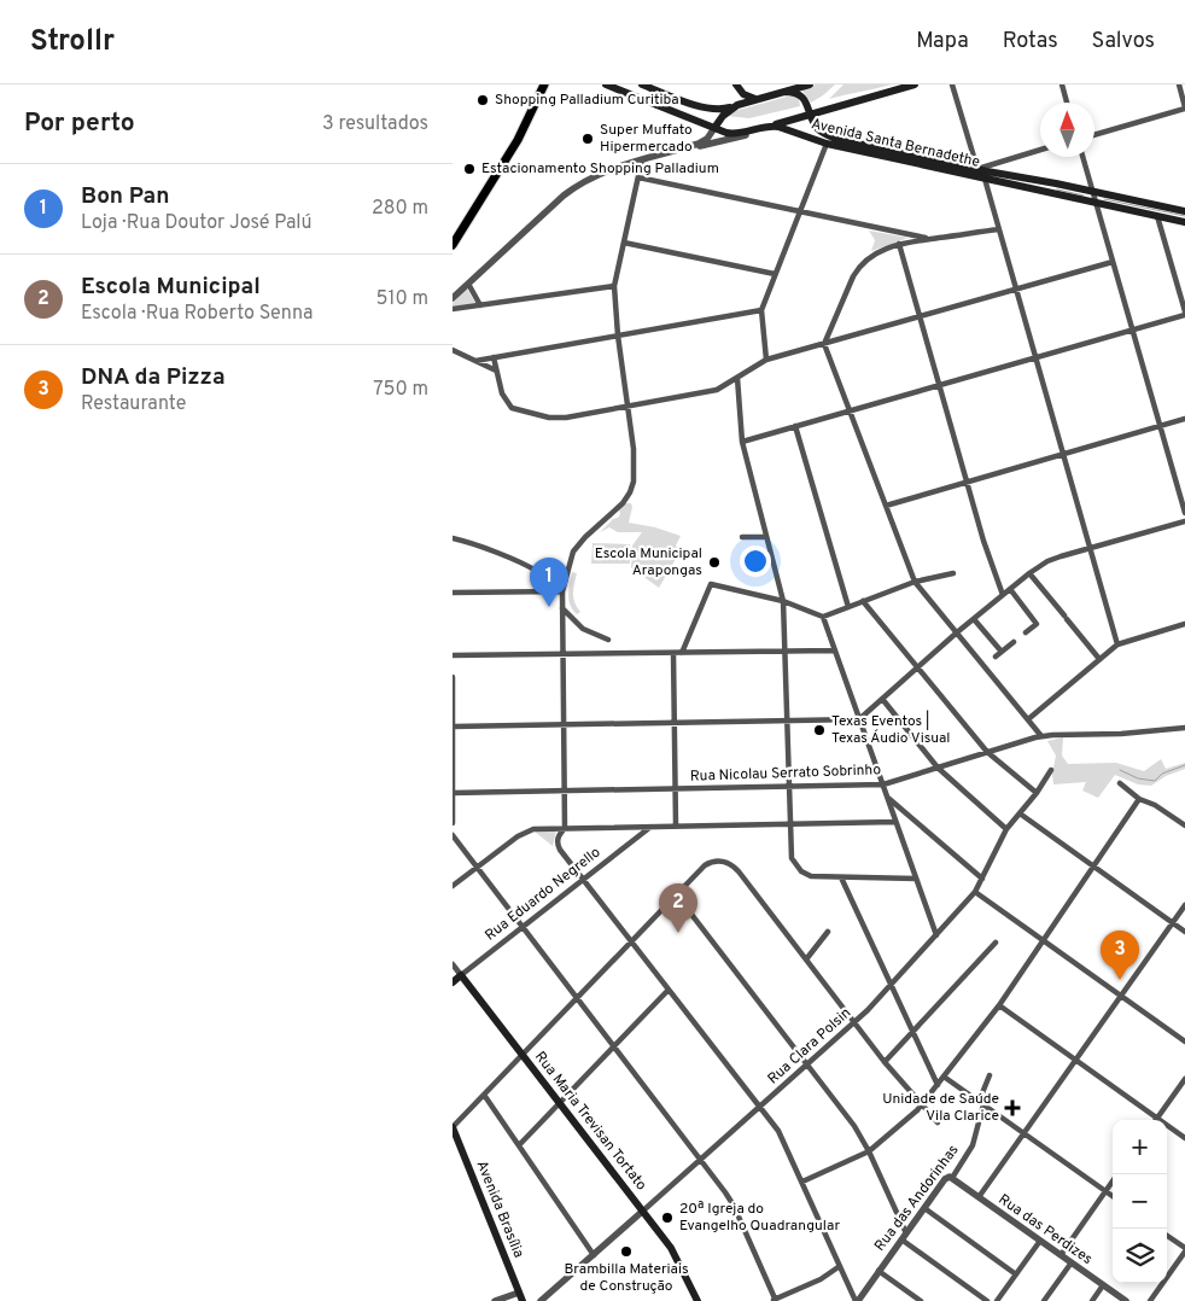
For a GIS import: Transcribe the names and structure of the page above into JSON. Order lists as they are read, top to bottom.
{
  "streets": {
    "main road": [
      "Avenida Santa Bernadethe",
      "Rua Eduardo Negrello",
      "Rua Maria Trevisan Tortato",
      "Avenida Brasília"
    ],
    "street": [
      "Rua Nicolau Serrato Sobrinho",
      "Rua Clara Polsin",
      "Rua das Andorinhas",
      "Rua das Perdizes"
    ]
  },
  "crossings": [
    ["Rua Eduardo Negrello", "Rua Maria Trevisan Tortato"],
    ["Rua Clara Polsin", "Rua Maria Trevisan Tortato"],
    ["Rua das Andorinhas", "Rua das Perdizes"]
  ],
  "places": {
    "other": [
      "Shopping Palladium Curitiba",
      "Super Muffato Hipermercado",
      "Estacionamento Shopping Palladium",
      "Escola Municipal Arapongas",
      "Texas Eventos | Texas Áudio Visual",
      "20ª Igreja do Evangelho Quadrangular",
      "Brambilla Materiais de Construção"
    ],
    "health": ["Unidade de Saúde Vila Clarice"]
  },
  "north": "top",
  "page": {
    "header": "Strollr",
    "nav": ["Mapa", "Rotas", "Salvos"],
    "heading": ["Por perto", "3 resultados"],
    "list": [
      {
        "mark": "1",
        "name": "Bon Pan",
        "note": "Loja · Rua Doutor José Palú",
        "value": "280 m"
      },
      {
        "mark": "2",
        "name": "Escola Municipal",
        "note": "Escola · Rua Roberto Senna",
        "value": "510 m"
      },
      {
        "mark": "3",
        "name": "DNA da Pizza",
        "note": "Restaurante",
        "value": "750 m"
      }
    ],
    "pins": ["1", "2", "3"],
    "map_buttons": ["+", "−"]
  }
}
